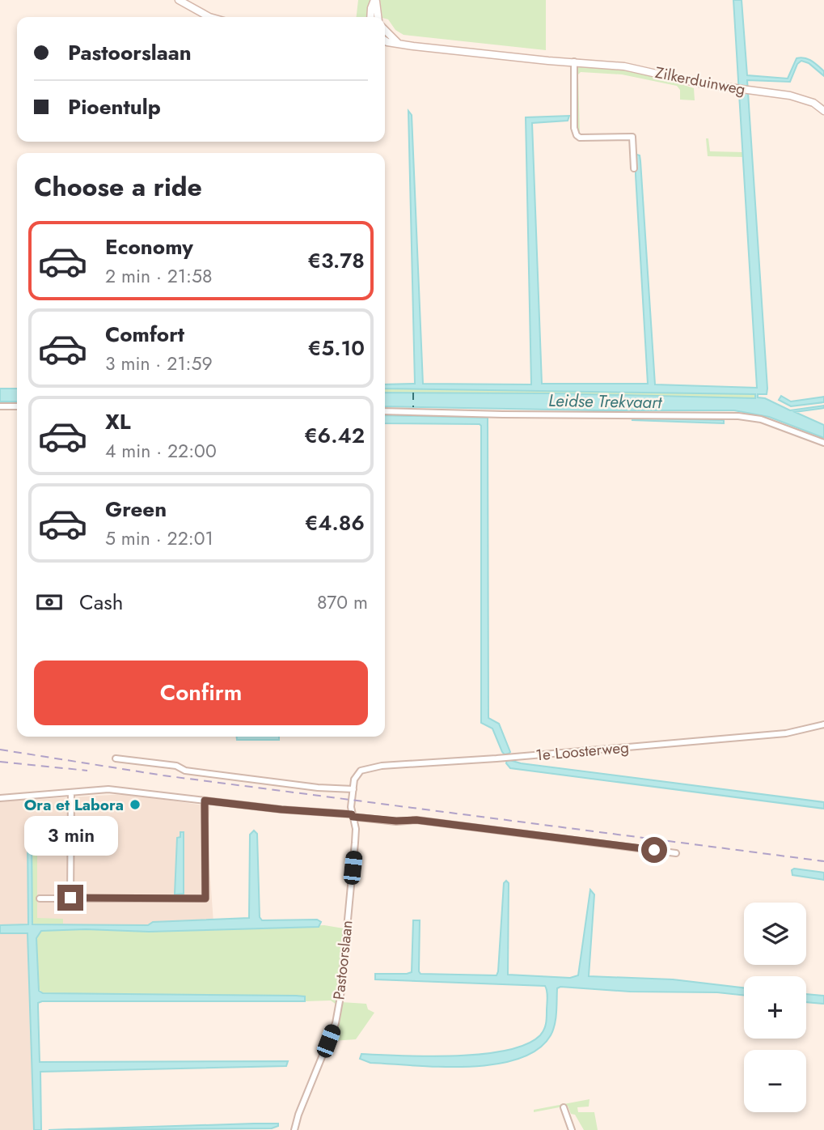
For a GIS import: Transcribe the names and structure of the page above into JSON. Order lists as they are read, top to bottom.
{
  "streets": {
    "main road": ["Zilkerduinweg"],
    "street": ["1e Loosterweg", "Pastoorslaan"]
  },
  "water": ["Leidse Trekvaart"],
  "places": ["Ora et Labora"],
  "page": {
    "banner": ["Pastoorslaan", "Pioentulp"],
    "heading": "Choose a ride",
    "list": [
      {
        "name": "Economy",
        "note": "2 min · 21:58",
        "value": "€3.78"
      },
      {
        "name": "Comfort",
        "note": "3 min · 21:59",
        "value": "€5.10"
      },
      {
        "name": "XL",
        "note": "4 min · 22:00",
        "value": "€6.42"
      },
      {
        "name": "Green",
        "note": "5 min · 22:01",
        "value": "€4.86"
      }
    ],
    "pay": ["Cash", "870 m"],
    "buttons": "Confirm",
    "bubble": "3 min",
    "map_buttons": ["+", "−"]
  }
}
